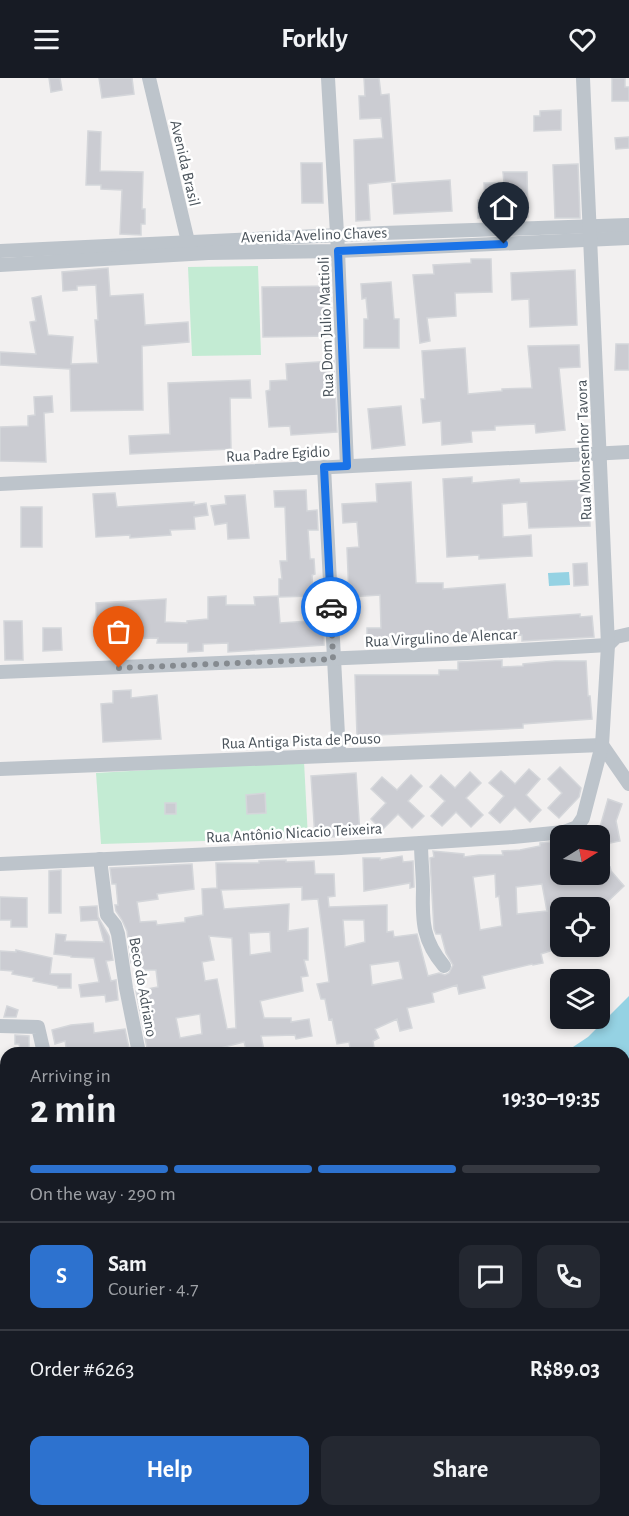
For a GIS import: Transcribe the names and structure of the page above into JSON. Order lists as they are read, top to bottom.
{
  "streets": {
    "street": [
      "Avenida Brasil",
      "Avenida Avelino Chaves",
      "Rua Dom Julio Mattioli",
      "Rua Monsenhor Tavora",
      "Rua Padre Egidio",
      "Rua Virgulino de Alencar",
      "Rua Antiga Pista de Pouso",
      "Rua Antônio Nicacio Teixeira",
      "Beco do Adriano"
    ]
  },
  "crossings": [
    ["Avenida Brasil", "Avenida Avelino Chaves"],
    ["Avenida Avelino Chaves", "Rua Dom Julio Mattioli"],
    ["Avenida Avelino Chaves", "Rua Monsenhor Tavora"],
    ["Rua Dom Julio Mattioli", "Rua Padre Egidio"],
    ["Rua Monsenhor Tavora", "Rua Padre Egidio"],
    ["Rua Monsenhor Tavora", "Rua Virgulino de Alencar"],
    ["Rua Monsenhor Tavora", "Rua Antiga Pista de Pouso"],
    ["Rua Monsenhor Tavora", "Rua Antônio Nicacio Teixeira"],
    ["Rua Antônio Nicacio Teixeira", "Beco do Adriano"]
  ],
  "north": "right",
  "page": {
    "header": "Forkly",
    "heading": ["2 min", "Arriving in", "19:30–19:35"],
    "panel": [
      "Sam",
      "Courier · 4.7",
      "Order #6263",
      "R$89.03"
    ],
    "bar": "On the way · 290 m",
    "round": "S",
    "buttons": ["Help", "Share"]
  }
}
